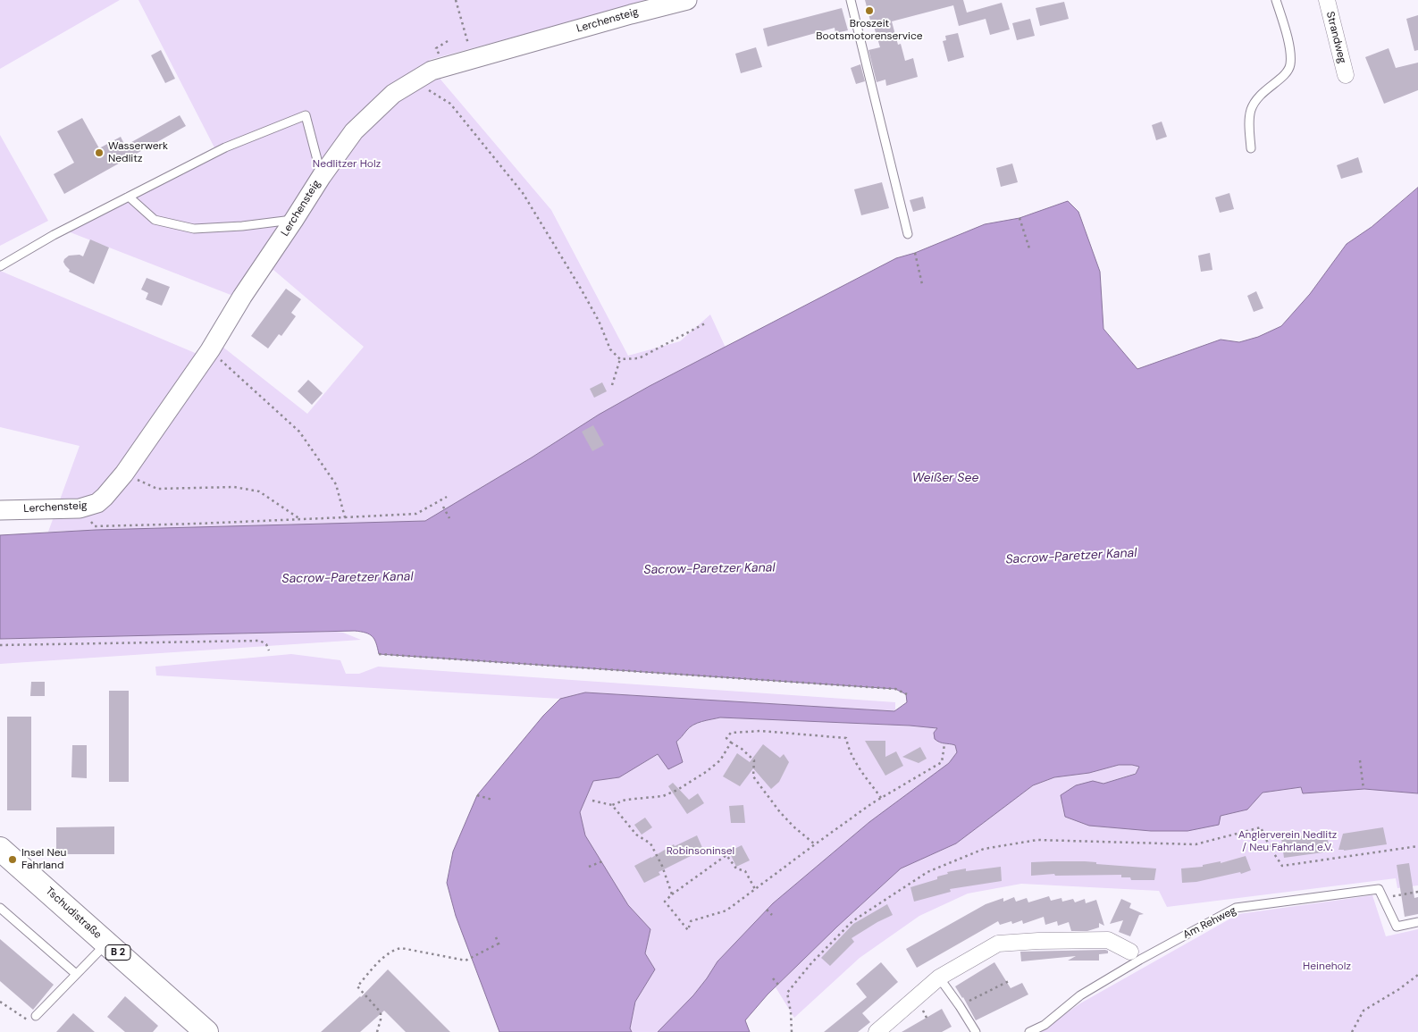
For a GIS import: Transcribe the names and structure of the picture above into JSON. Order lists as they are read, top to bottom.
{
  "streets": {
    "main road": ["Tschudistraße", "B 2"],
    "street": ["Lerchensteig", "Strandweg"],
    "lane": ["Am Rehweg"]
  },
  "water": ["Weißer See", "Sacrow-Paretzer Kanal"],
  "parks": [
    "Nedlitzer Holz",
    "Anglerverein Nedlitz / Neu Fahrland e.V.",
    "Robinsoninsel",
    "Heineholz"
  ],
  "places": ["Broszeit Bootsmotorenservice", "Wasserwerk Nedlitz", "Insel Neu Fahrland"]
}
